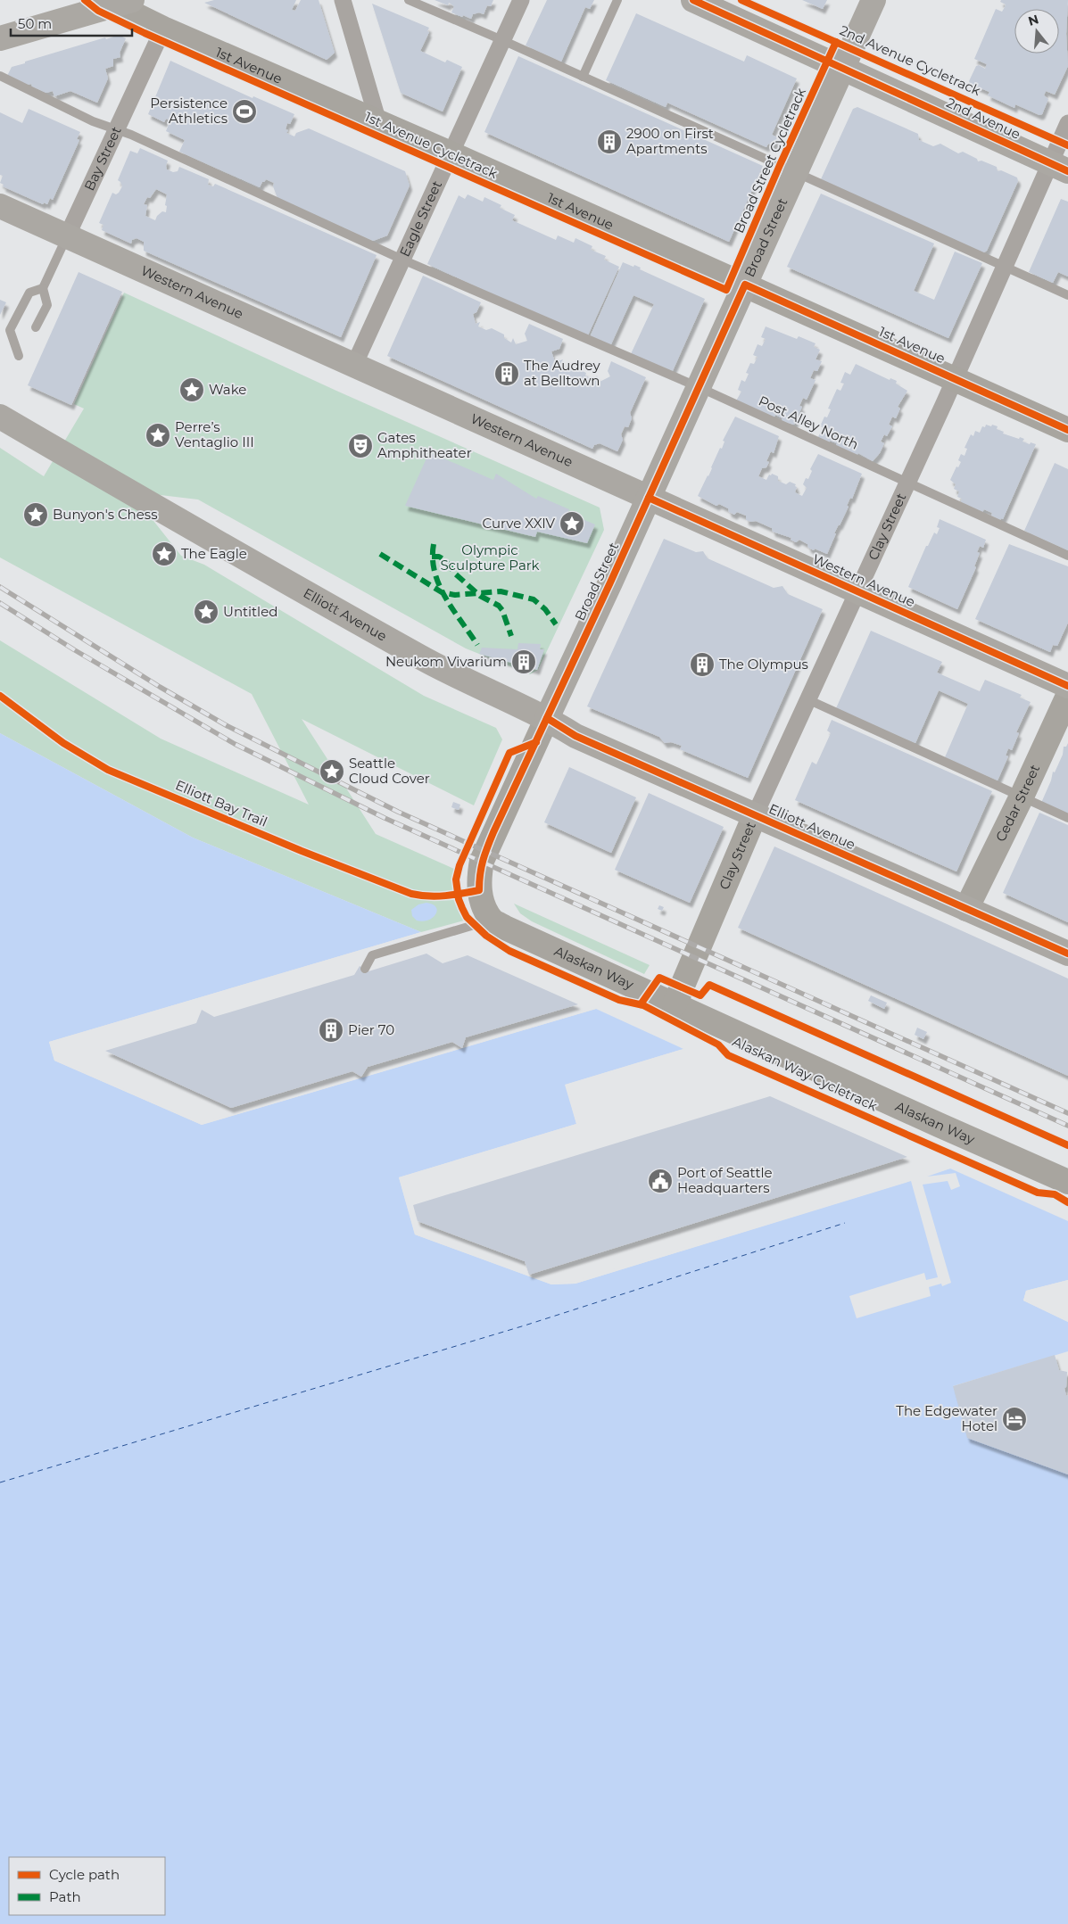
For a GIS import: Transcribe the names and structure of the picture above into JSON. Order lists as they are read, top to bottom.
{
  "streets": {
    "main road": [
      "1st Avenue",
      "2nd Avenue",
      "Broad Street",
      "Western Avenue",
      "Clay Street",
      "Elliott Avenue",
      "Cedar Street",
      "Alaskan Way"
    ],
    "street": ["Bay Street", "Eagle Street"],
    "lane": ["Post Alley North"],
    "cycle path": ["2nd Avenue Cycletrack", "Elliott Bay Trail", "Alaskan Way Cycletrack"]
  },
  "crossings": [
    ["1st Avenue", "Bay Street"],
    ["1st Avenue", "Eagle Street"],
    ["1st Avenue", "Broad Street"],
    ["1st Avenue", "Clay Street"],
    ["2nd Avenue", "Broad Street"],
    ["2nd Avenue", "Clay Street"],
    ["Bay Street", "Western Avenue"],
    ["Bay Street", "Post Alley North"],
    ["Eagle Street", "Western Avenue"],
    ["Eagle Street", "Post Alley North"],
    ["Broad Street", "Western Avenue"],
    ["Broad Street", "Post Alley North"],
    ["Broad Street", "Elliott Avenue"],
    ["Broad Street", "Alaskan Way"],
    ["Western Avenue", "Clay Street"],
    ["Post Alley North", "Clay Street"],
    ["Clay Street", "Elliott Avenue"],
    ["Clay Street", "Alaskan Way"],
    ["Elliott Avenue", "Cedar Street"]
  ],
  "parks": ["Olympic Sculpture Park"],
  "places": {
    "sports": ["Persistence Athletics"],
    "building": [
      "2900 on First Apartments",
      "The Audrey at Belltown",
      "Neukom Vivarium",
      "The Olympus",
      "Pier 70"
    ],
    "place": [
      "Wake",
      "Perre’s Ventaglio III",
      "Bunyon's Chess",
      "Curve XXIV",
      "The Eagle",
      "Untitled",
      "Seattle Cloud Cover"
    ],
    "theatre": ["Gates Amphitheater"],
    "public building": ["Port of Seattle Headquarters"],
    "hotel": ["The Edgewater Hotel"]
  },
  "legend": ["Cycle path", "Path"],
  "scale_bar": "50 m",
  "north": "top"
}
